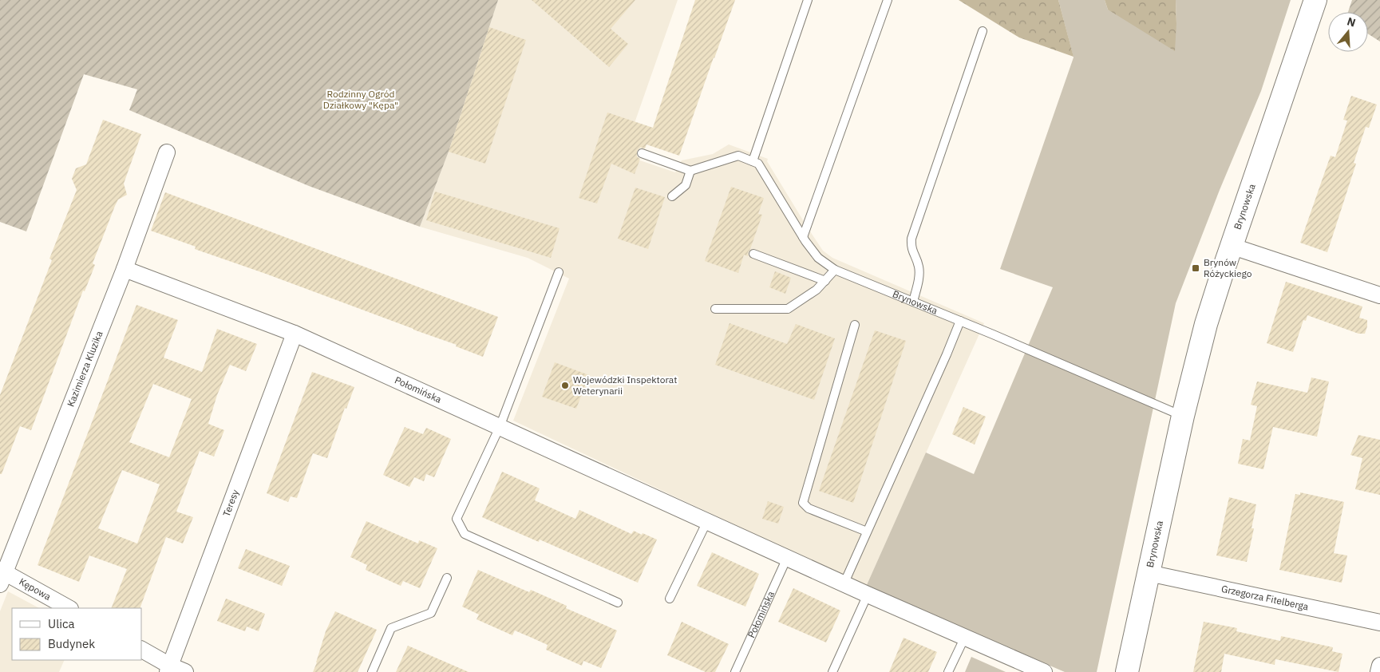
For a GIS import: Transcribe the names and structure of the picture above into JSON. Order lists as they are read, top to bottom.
{
  "streets": {
    "main road": ["Brynowska"],
    "street": [
      "Kazimierza Kluzika",
      "Połomińska",
      "Teresy",
      "Kępowa",
      "Grzegorza Fitelberga"
    ]
  },
  "crossings": [
    ["Brynowska", "Grzegorza Fitelberga"],
    ["Kazimierza Kluzika", "Połomińska"],
    ["Kazimierza Kluzika", "Kępowa"],
    ["Połomińska", "Teresy"]
  ],
  "parks": ["Rodzinny Ogród Działkowy \"Kępa\""],
  "places": {
    "transit": ["Brynów Różyckiego"],
    "other": ["Wojewódzki Inspektorat Weterynarii"]
  },
  "legend": ["Ulica", "Budynek"],
  "north": "top"
}
